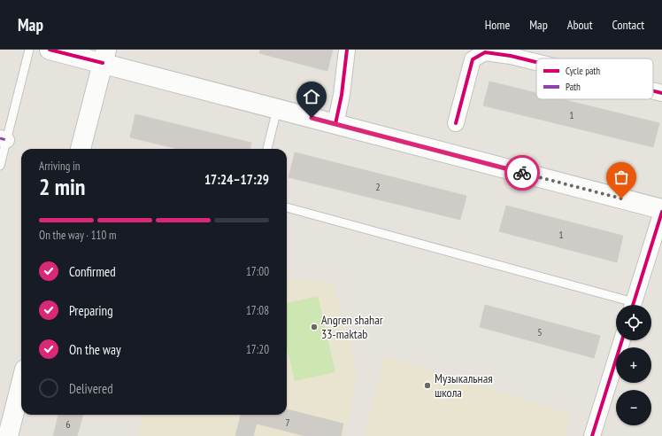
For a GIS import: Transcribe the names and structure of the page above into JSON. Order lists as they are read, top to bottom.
{
  "places": ["Angren shahar 33-maktab", "Музыкальная школа"],
  "house_numbers": [
    "1",
    "2",
    "1",
    "5",
    "7",
    "6"
  ],
  "legend": ["Cycle path", "Path"],
  "page": {
    "header": "Map",
    "nav": [
      "Home",
      "Map",
      "About",
      "Contact"
    ],
    "heading": ["2 min", "Arriving in", "17:24–17:29"],
    "bar": "On the way · 110 m",
    "list": [
      ["Confirmed", "17:00"],
      ["Preparing", "17:08"],
      ["On the way", "17:20"],
      "Delivered"
    ],
    "map_buttons": ["+", "−"]
  }
}
